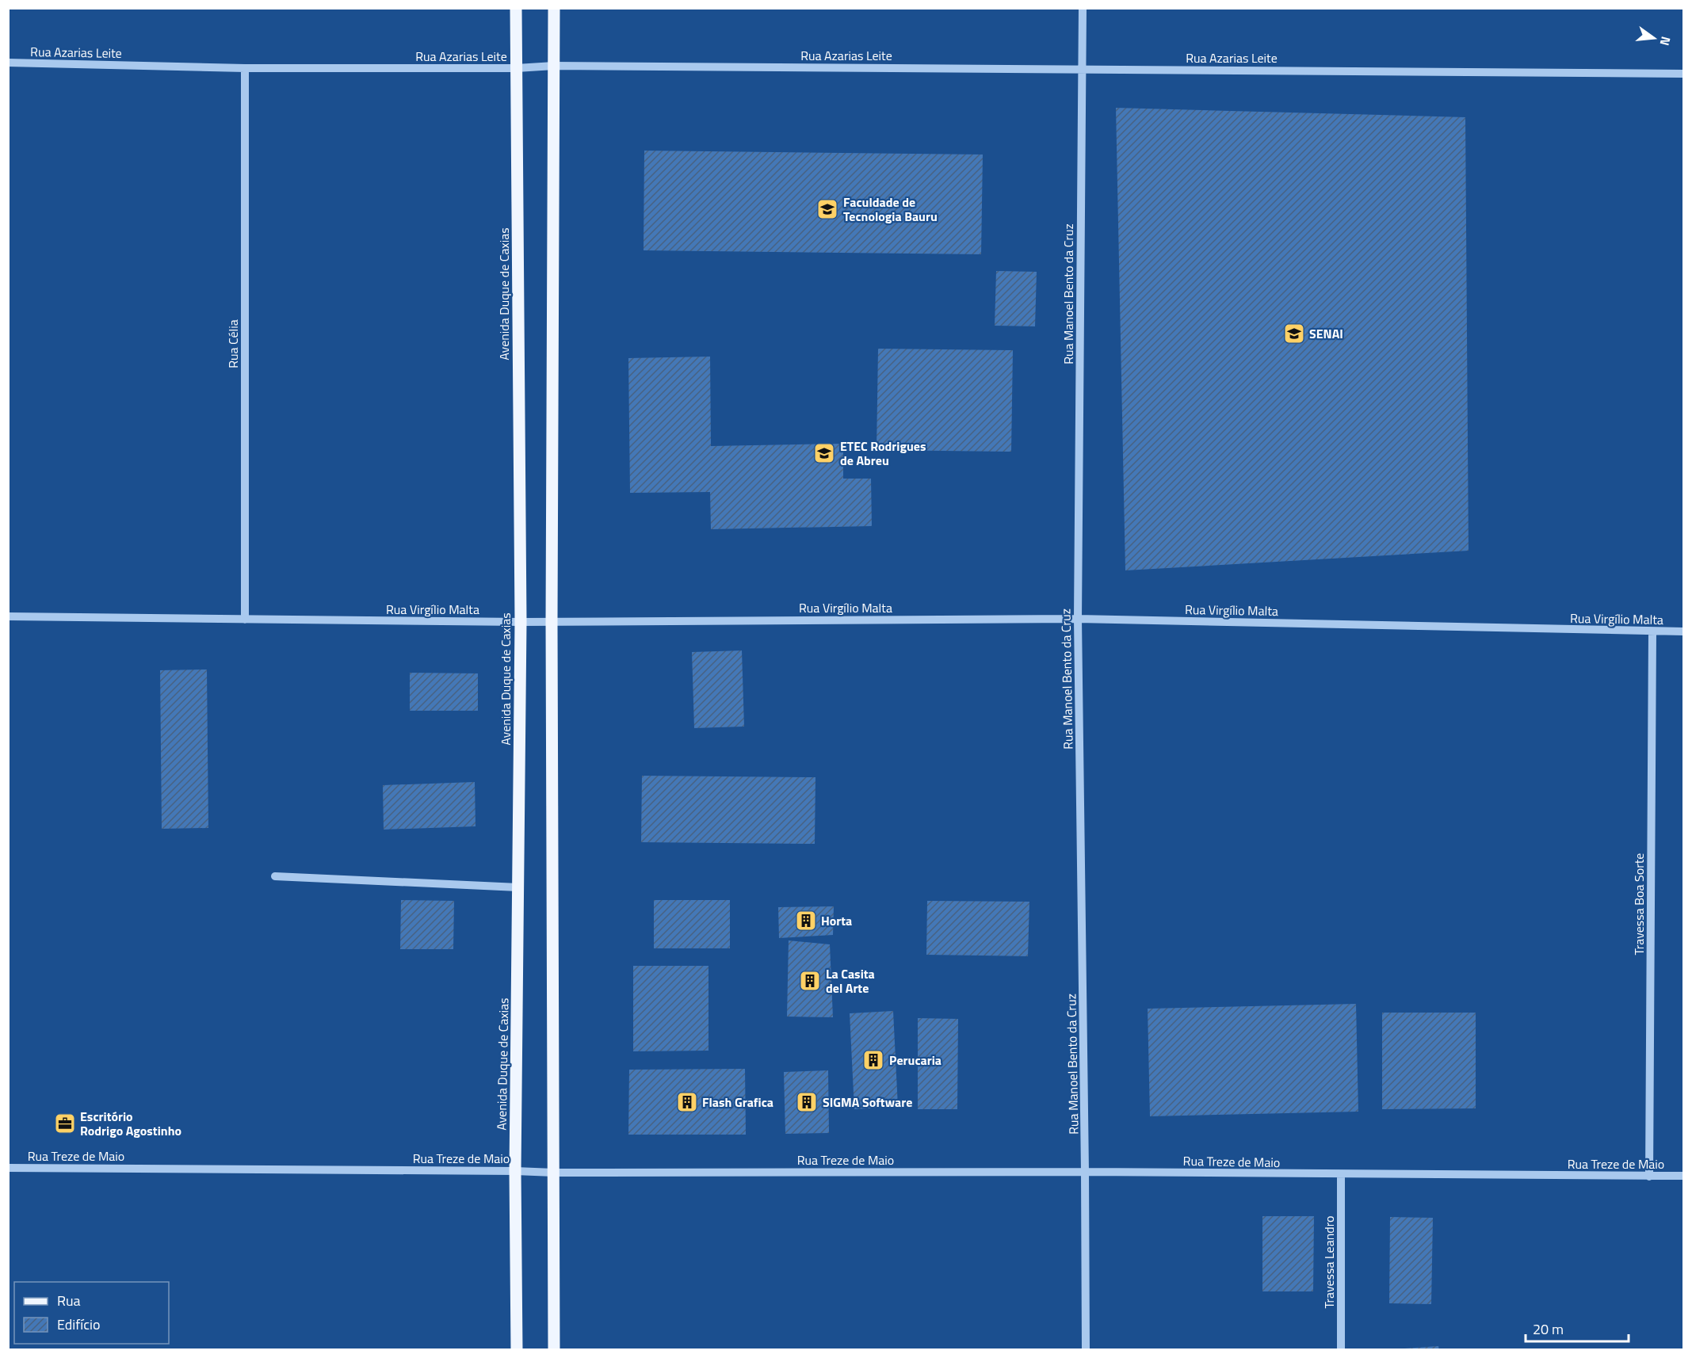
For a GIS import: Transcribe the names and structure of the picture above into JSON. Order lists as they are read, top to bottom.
{
  "streets": {
    "main road": ["Avenida Duque de Caxias"],
    "street": [
      "Rua Azarias Leite",
      "Rua Manoel Bento da Cruz",
      "Rua Célia",
      "Rua Virgílio Malta",
      "Travessa Boa Sorte",
      "Rua Treze de Maio",
      "Travessa Leandro"
    ]
  },
  "crossings": [
    ["Rua Azarias Leite", "Avenida Duque de Caxias"],
    ["Rua Azarias Leite", "Rua Manoel Bento da Cruz"],
    ["Rua Azarias Leite", "Rua Célia"],
    ["Avenida Duque de Caxias", "Rua Virgílio Malta"],
    ["Avenida Duque de Caxias", "Rua Treze de Maio"],
    ["Rua Manoel Bento da Cruz", "Rua Virgílio Malta"],
    ["Rua Manoel Bento da Cruz", "Rua Treze de Maio"],
    ["Rua Célia", "Rua Virgílio Malta"],
    ["Rua Virgílio Malta", "Travessa Boa Sorte"],
    ["Travessa Boa Sorte", "Rua Treze de Maio"],
    ["Rua Treze de Maio", "Travessa Leandro"]
  ],
  "places": {
    "school or university": ["Faculdade de Tecnologia Bauru", "SENAI", "ETEC Rodrigues de Abreu"],
    "building": [
      "Horta",
      "La Casita del Arte",
      "Perucaria",
      "Flash Grafica",
      "SIGMA Software"
    ],
    "office": ["Escritório Rodrigo Agostinho"]
  },
  "legend": ["Rua", "Edifício"],
  "scale_bar": "20 m",
  "north": "right"
}
